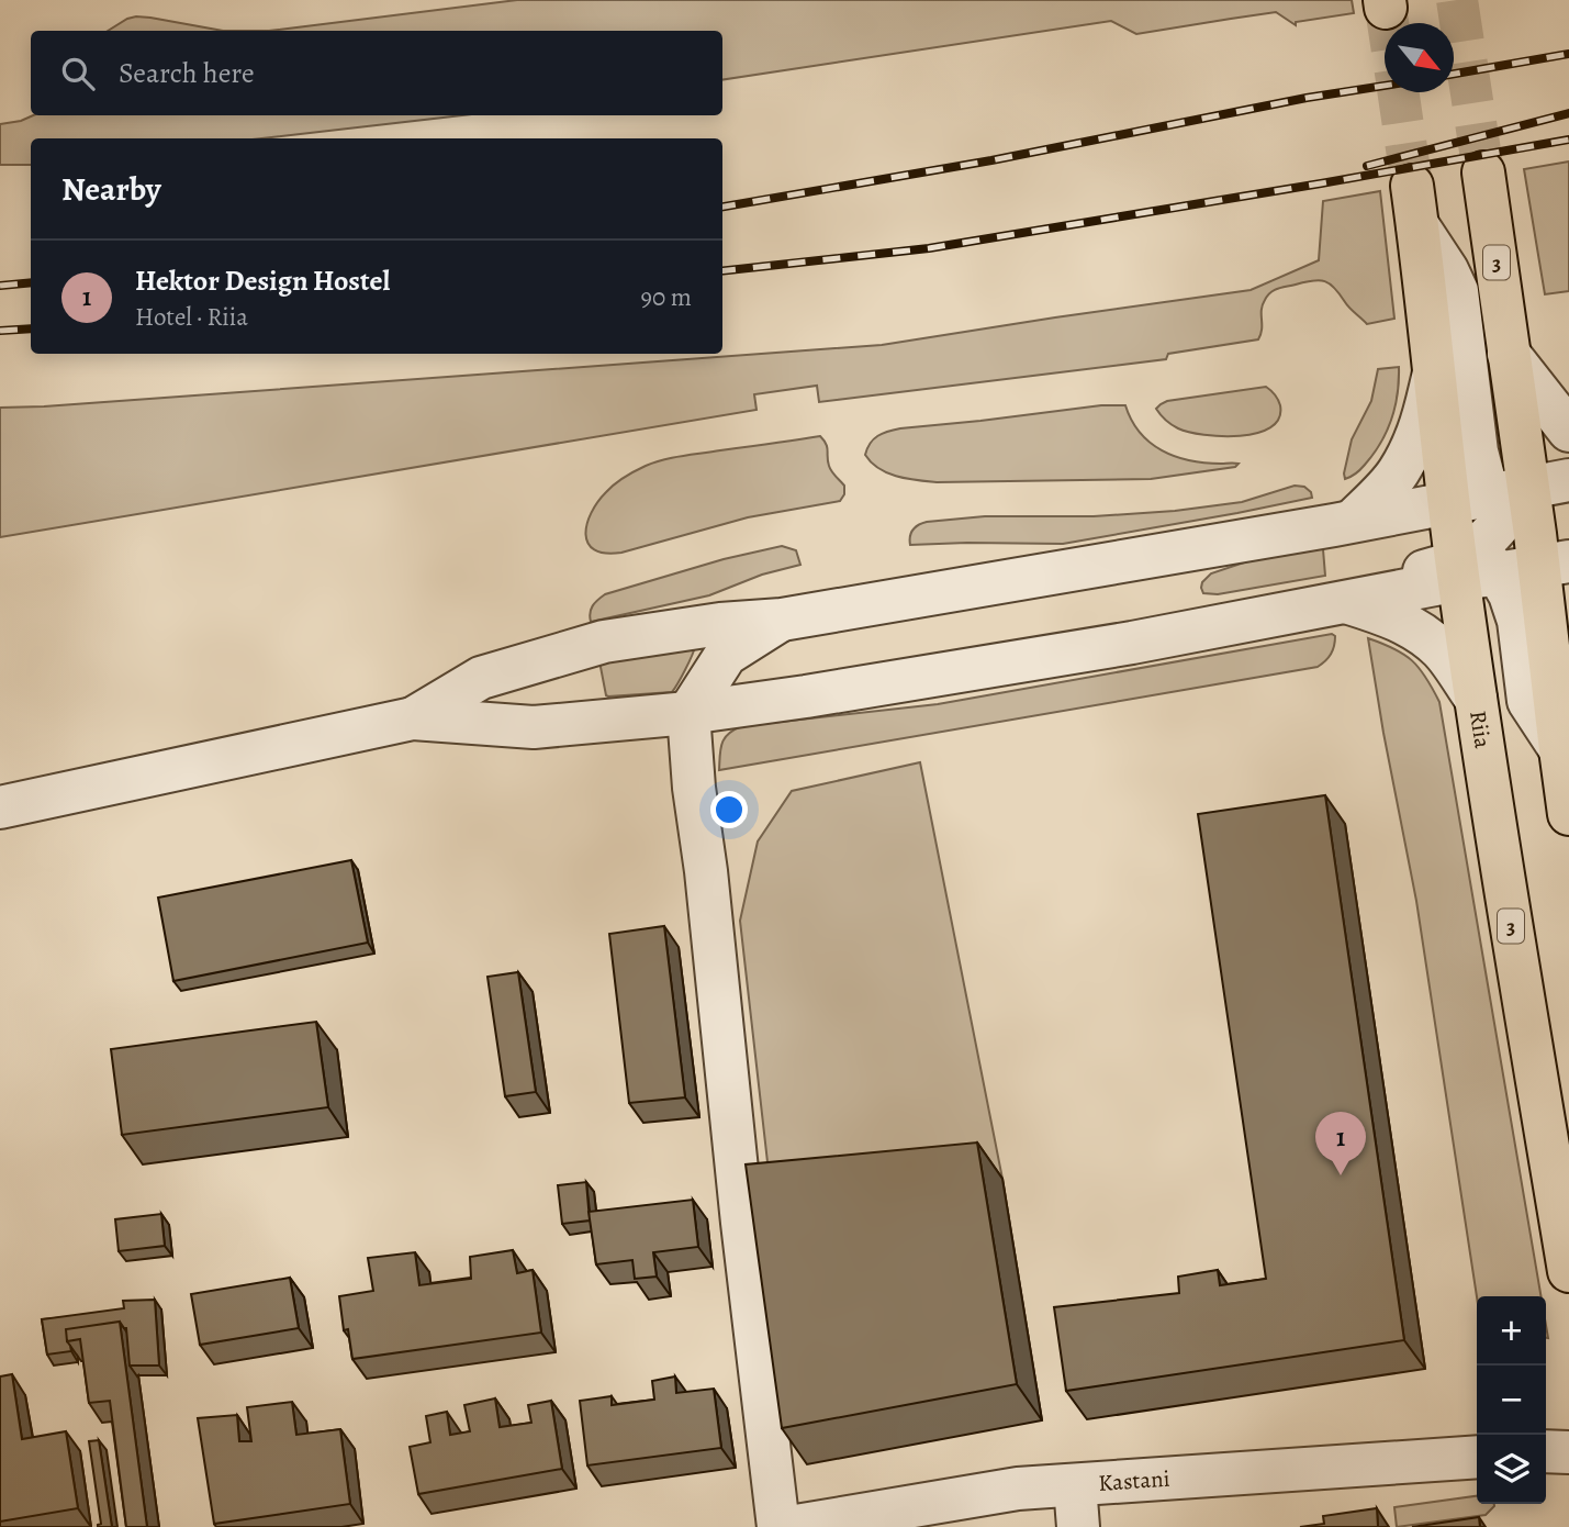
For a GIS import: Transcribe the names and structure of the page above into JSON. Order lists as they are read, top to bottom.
{
  "streets": {
    "highway": ["3", "Riia"],
    "street": ["Kastani"]
  },
  "north": "bottom right",
  "page": {
    "search": "Search here",
    "heading": "Nearby",
    "list": [
      {
        "mark": "1",
        "name": "Hektor Design Hostel",
        "note": "Hotel · Riia",
        "value": "90 m"
      }
    ],
    "pins": "1",
    "map_buttons": ["+", "−"]
  }
}
